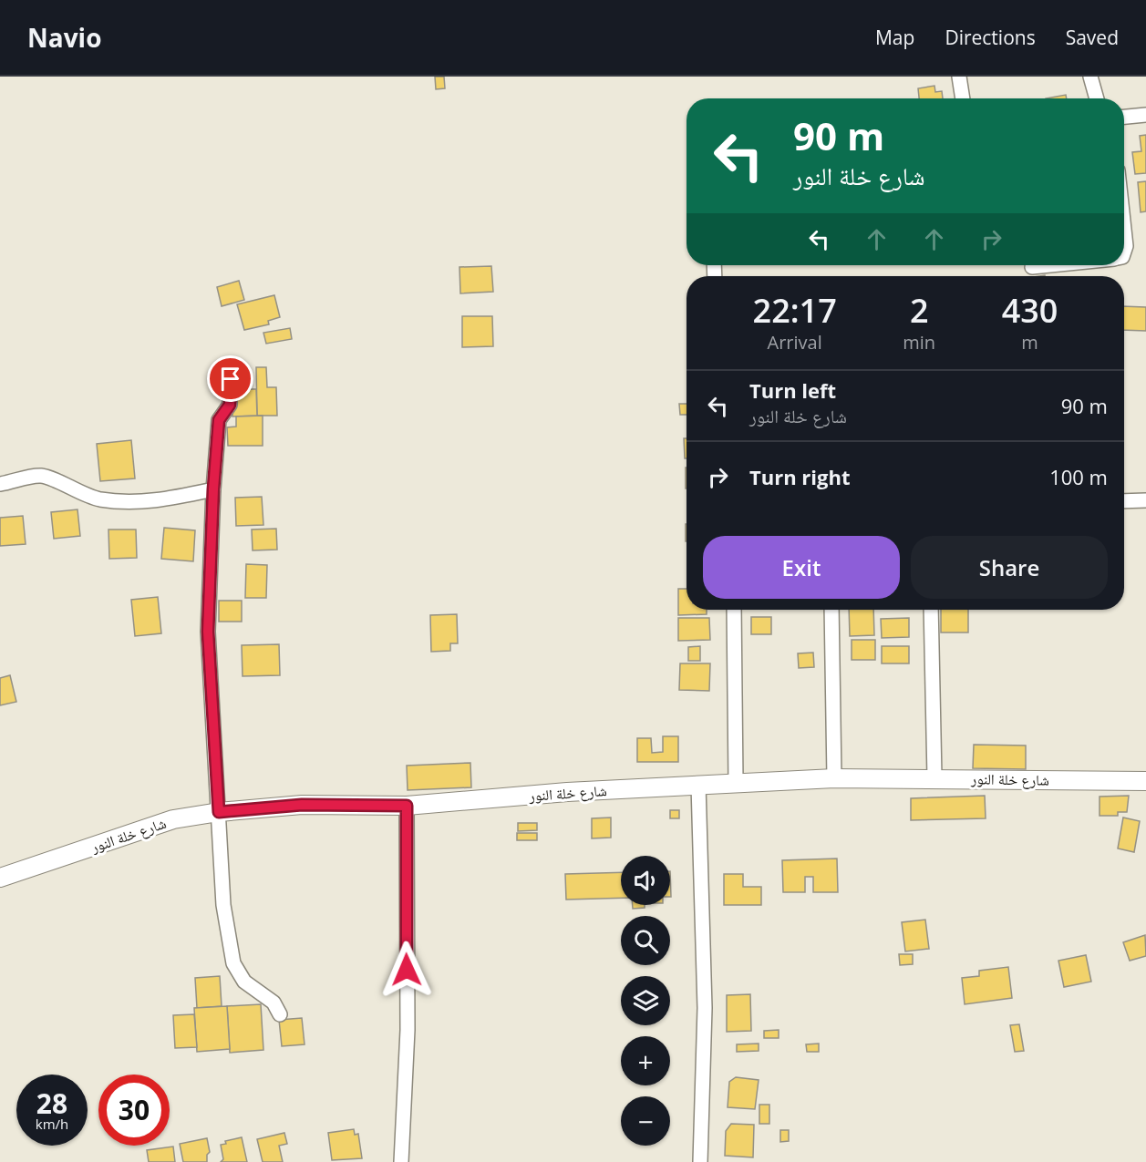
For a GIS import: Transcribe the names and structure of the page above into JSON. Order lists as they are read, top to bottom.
{
  "streets": {
    "street": ["شارع خلة النور"]
  },
  "page": {
    "header": "Navio",
    "nav": ["Map", "Directions", "Saved"],
    "turn": ["90 m", "شارع خلة النور"],
    "eta": [
      "22:17",
      "Arrival",
      "2",
      "min",
      "430",
      "m"
    ],
    "list": [
      {
        "name": "Turn left",
        "note": "شارع خلة النور",
        "value": "90 m"
      },
      {
        "name": "Turn right",
        "value": "100 m"
      }
    ],
    "buttons": ["Exit", "Share"],
    "map_buttons": ["+", "−"],
    "speed": "28 km/h",
    "limit": "30"
  }
}
